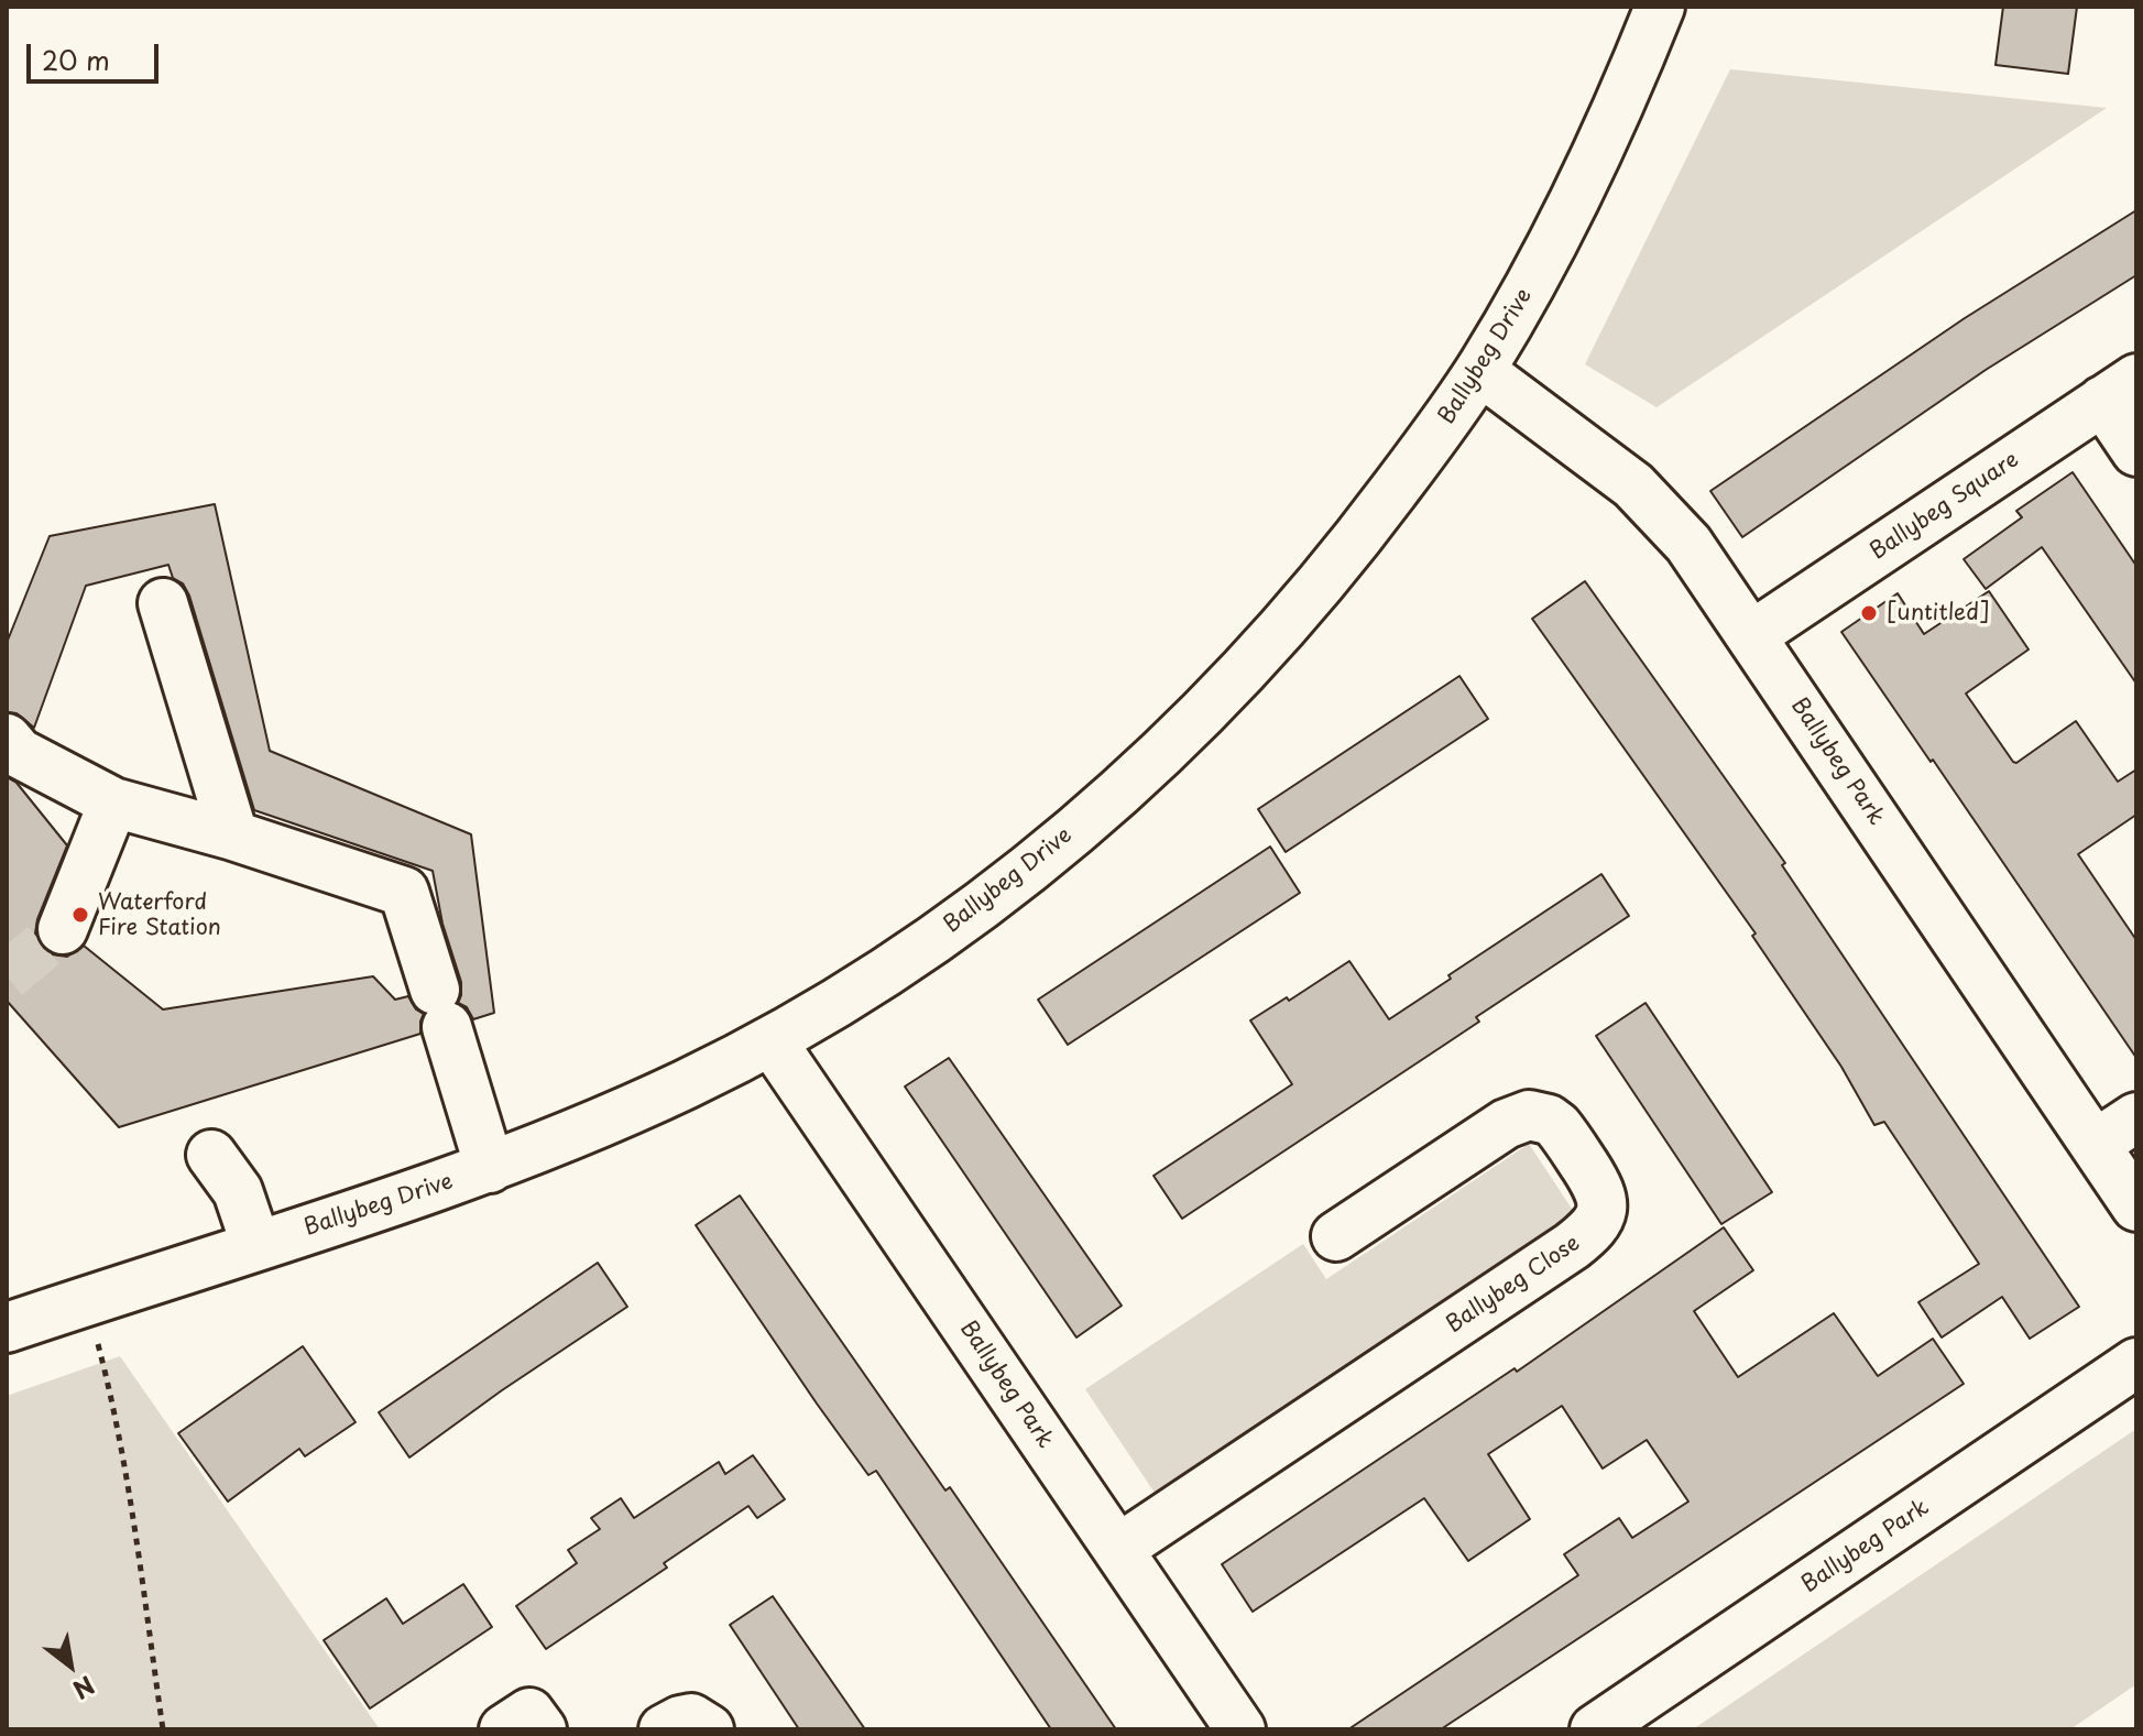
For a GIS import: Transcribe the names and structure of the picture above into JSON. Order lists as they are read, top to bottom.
{
  "streets": {
    "street": [
      "Ballybeg Drive",
      "Ballybeg Square",
      "Ballybeg Park",
      "Ballybeg Close"
    ]
  },
  "crossings": [
    ["Ballybeg Drive", "Ballybeg Park"],
    ["Ballybeg Square", "Ballybeg Park"],
    ["Ballybeg Park", "Ballybeg Close"]
  ],
  "places": ["[untitled]", "Waterford Fire Station"],
  "scale_bar": "20 m",
  "north": "bottom right"
}
